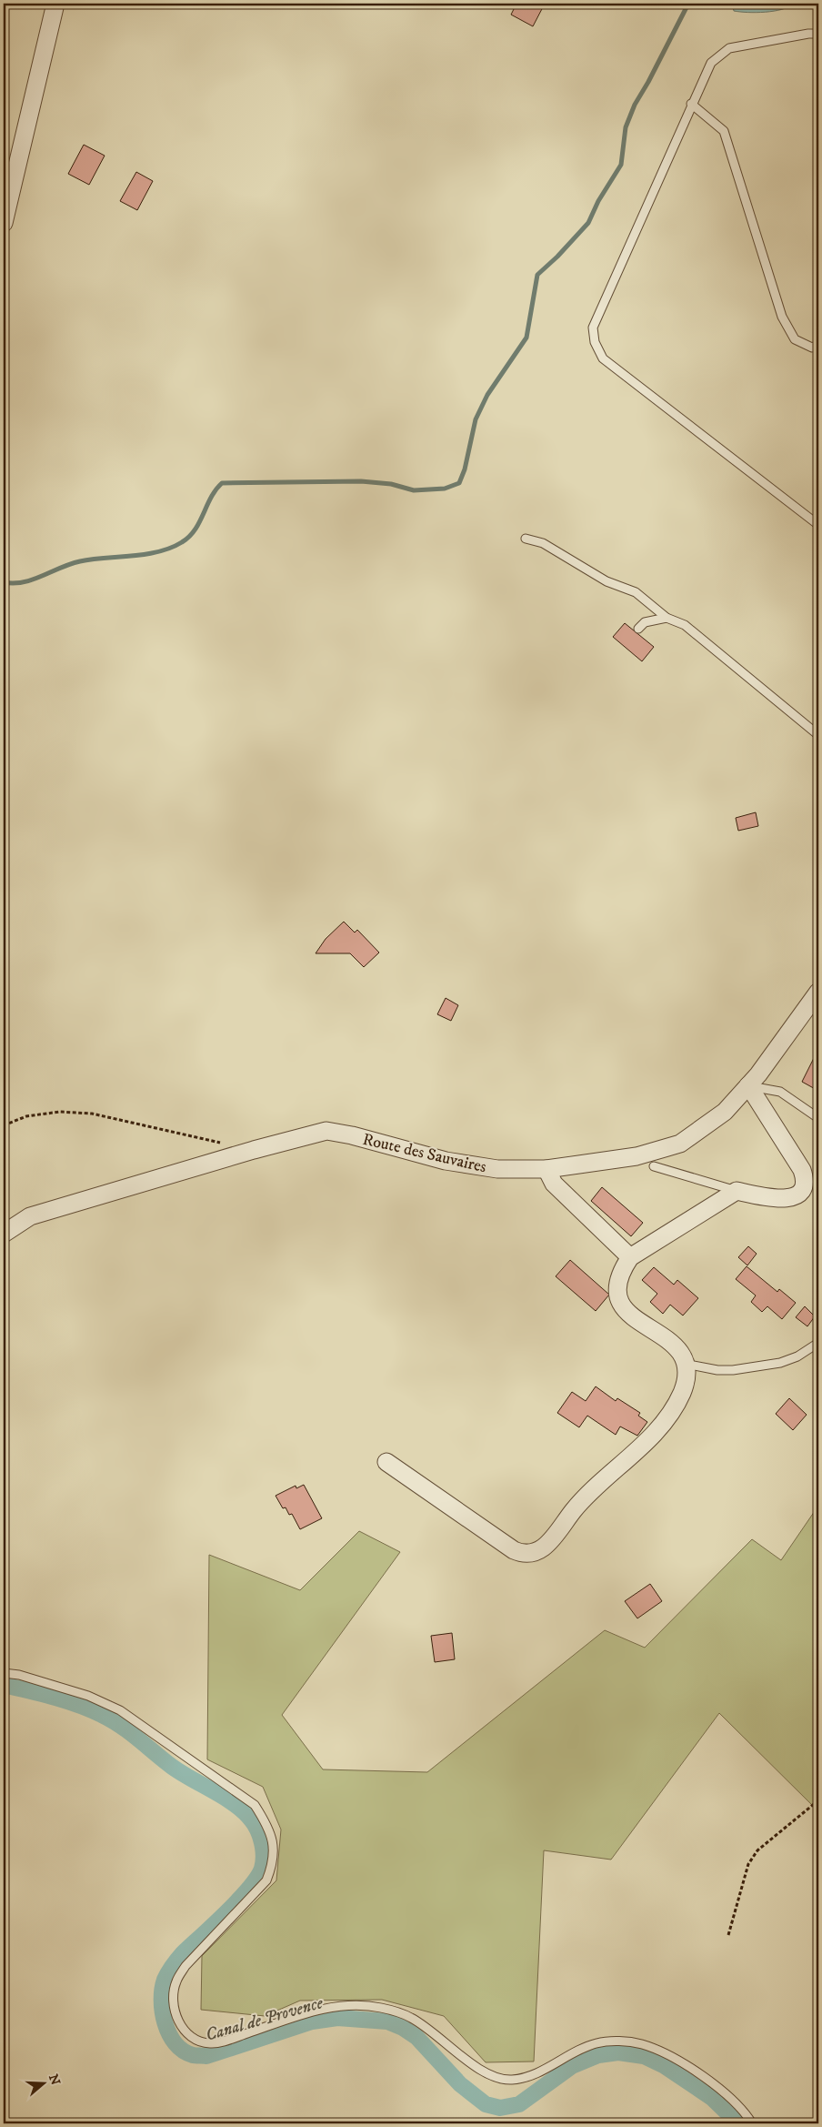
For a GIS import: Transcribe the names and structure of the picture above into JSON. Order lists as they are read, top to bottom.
{
  "streets": {
    "street": ["Route des Sauvaires"]
  },
  "water": ["Canal de Provence"],
  "north": "right"
}
